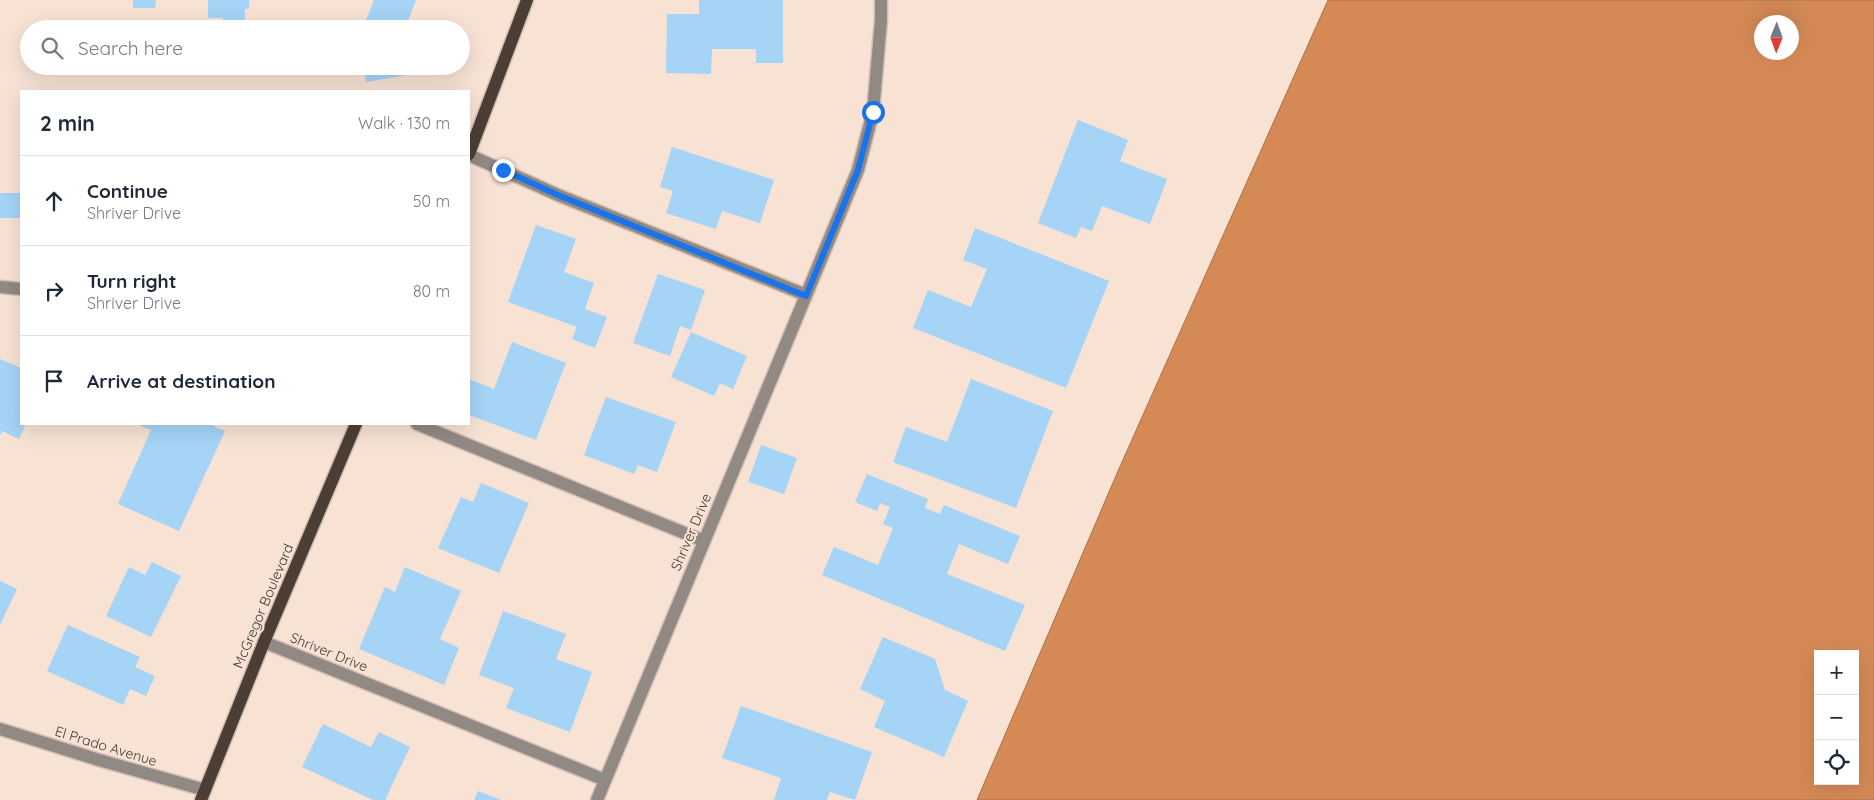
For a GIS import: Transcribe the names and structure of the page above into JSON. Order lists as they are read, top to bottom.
{
  "streets": {
    "main road": ["McGregor Boulevard"],
    "street": ["Shriver Drive", "El Prado Avenue"]
  },
  "crossings": [
    ["Shriver Drive", "McGregor Boulevard"],
    ["McGregor Boulevard", "El Prado Avenue"]
  ],
  "north": "bottom",
  "page": {
    "search": "Search here",
    "heading": ["2 min", "Walk · 130 m"],
    "list": [
      ["Continue", "Shriver Drive", "50 m"],
      ["Turn right", "Shriver Drive", "80 m"],
      "Arrive at destination"
    ],
    "map_buttons": ["+", "−"]
  }
}
